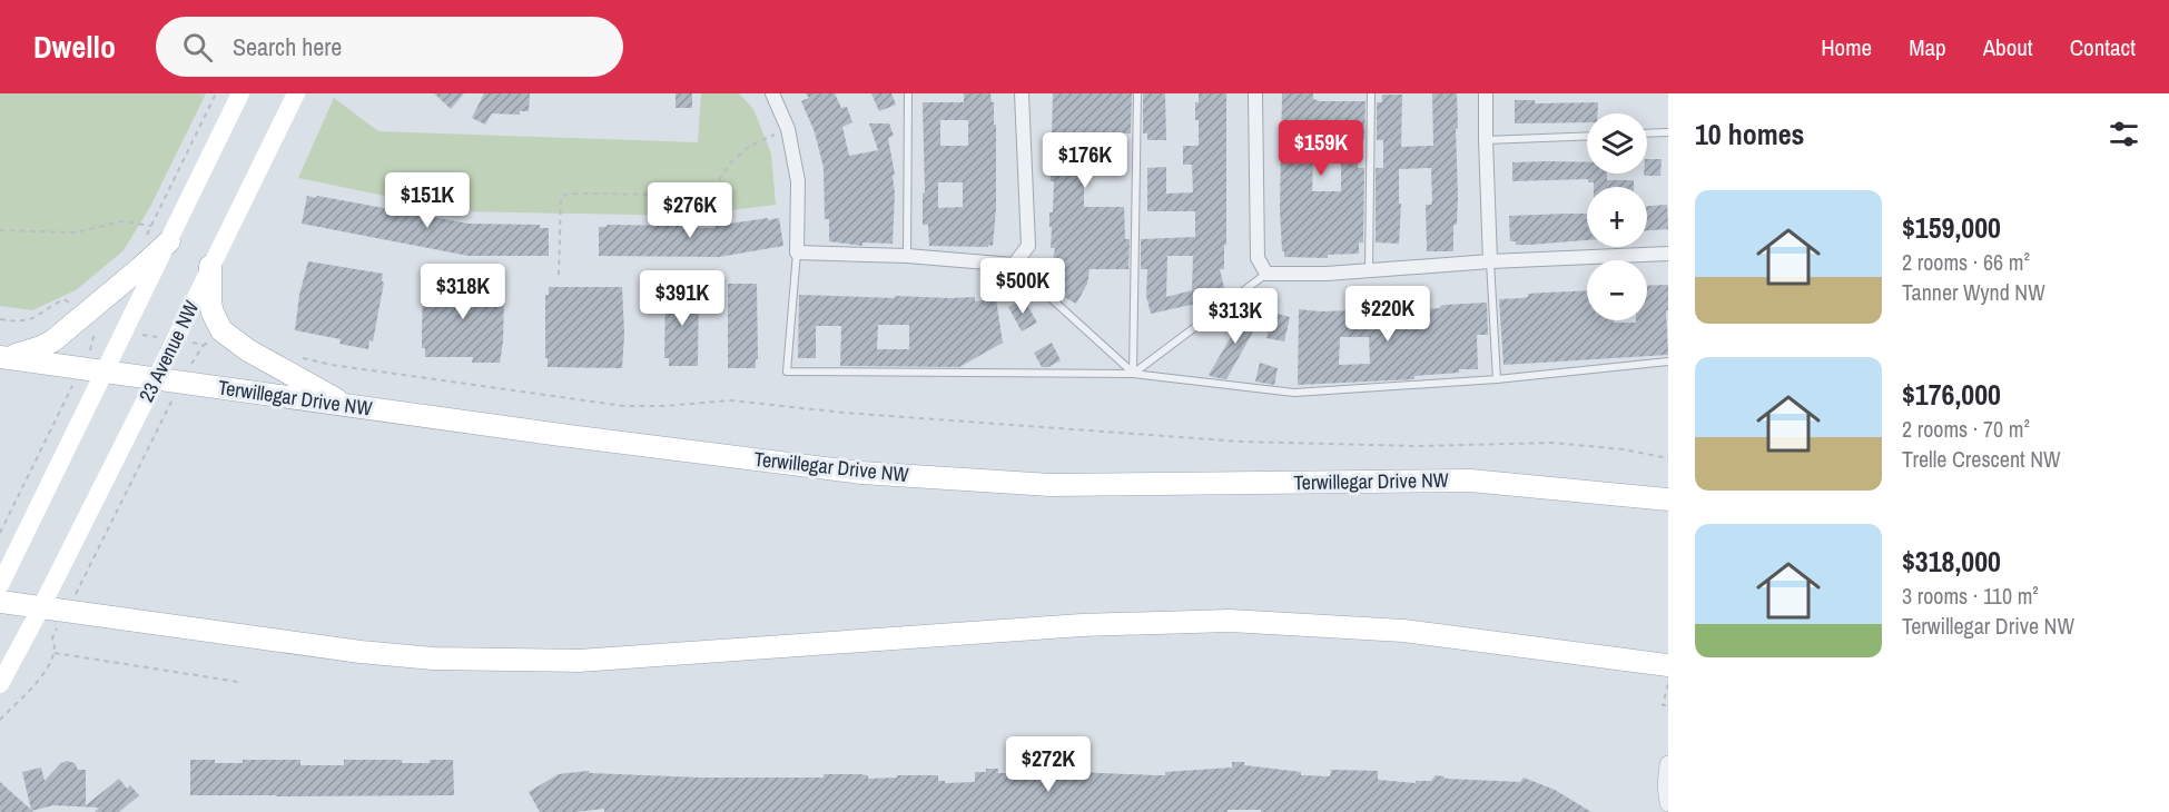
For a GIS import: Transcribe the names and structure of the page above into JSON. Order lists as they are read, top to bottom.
{
  "streets": {
    "main road": ["23 Avenue NW", "Terwillegar Drive NW"]
  },
  "crossings": [
    ["23 Avenue NW", "Terwillegar Drive NW"]
  ],
  "page": {
    "header": "Dwello",
    "search": "Search here",
    "nav": [
      "Home",
      "Map",
      "About",
      "Contact"
    ],
    "heading": "10 homes",
    "map_buttons": ["+", "−"],
    "price": [
      "$159K",
      "$176K",
      "$151K",
      "$276K",
      "$500K",
      "$318K",
      "$391K",
      "$220K",
      "$313K",
      "$272K"
    ],
    "list": [
      {
        "name": "$159,000",
        "note": "2 rooms · 66 m² · Tanner Wynd NW"
      },
      {
        "name": "$176,000",
        "note": "2 rooms · 70 m² · Trelle Crescent NW"
      },
      {
        "name": "$318,000",
        "note": "3 rooms · 110 m² · Terwillegar Drive NW"
      }
    ]
  }
}
